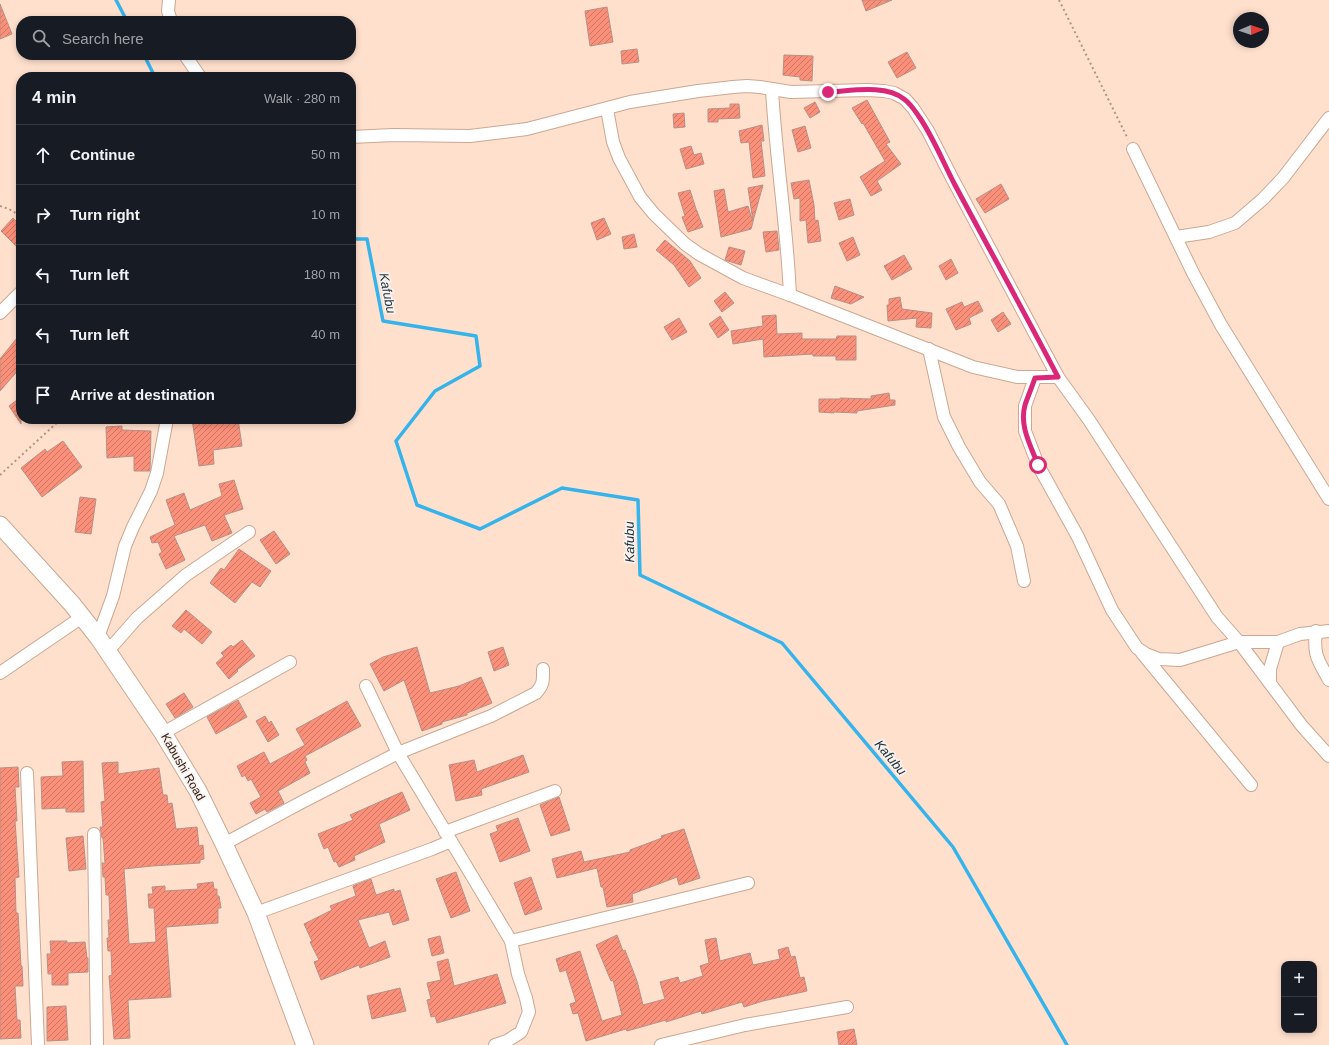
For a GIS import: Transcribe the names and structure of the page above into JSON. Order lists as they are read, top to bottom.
{
  "streets": {
    "main road": ["Kabushi Road"]
  },
  "water": ["Kafubu"],
  "north": "right",
  "page": {
    "search": "Search here",
    "heading": ["4 min", "Walk · 280 m"],
    "list": [
      ["Continue", "50 m"],
      ["Turn right", "10 m"],
      ["Turn left", "180 m"],
      ["Turn left", "40 m"],
      "Arrive at destination"
    ],
    "map_buttons": ["+", "−"]
  }
}
